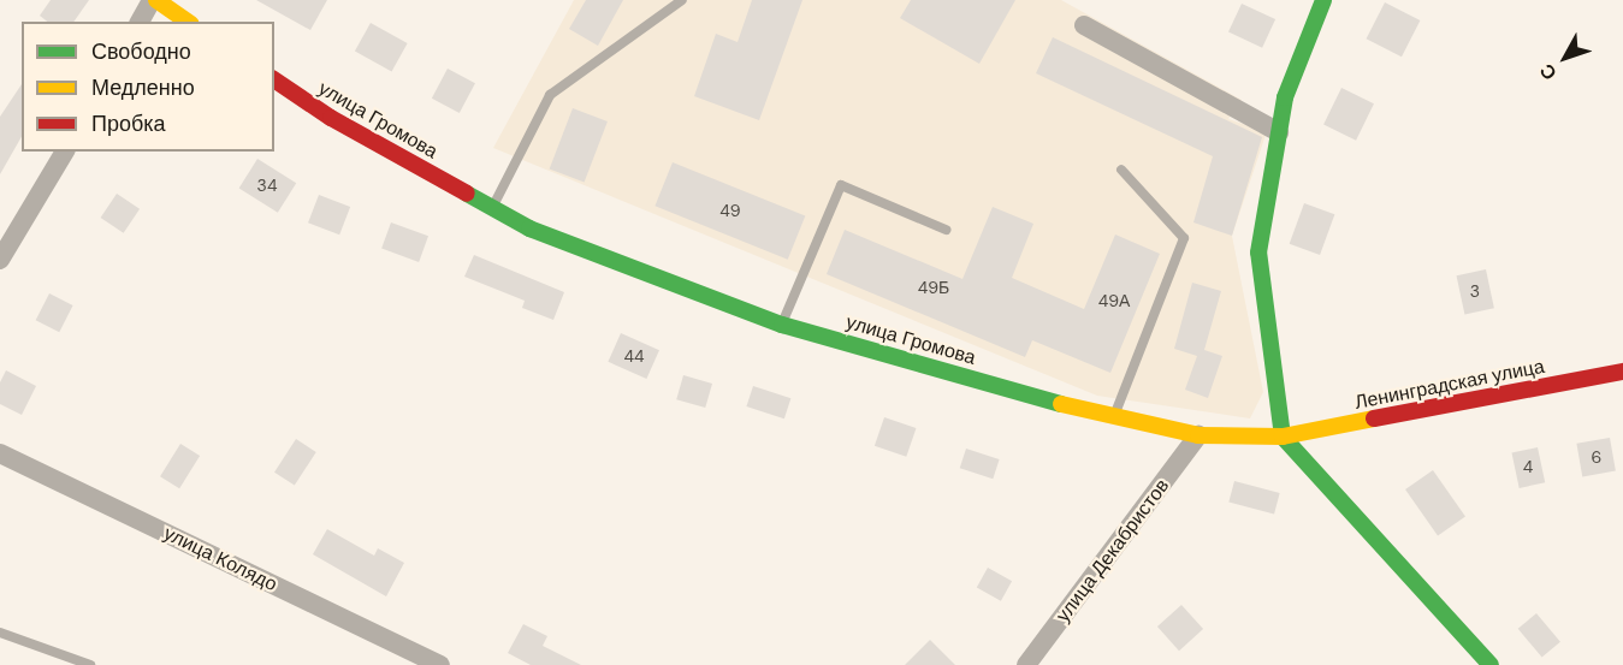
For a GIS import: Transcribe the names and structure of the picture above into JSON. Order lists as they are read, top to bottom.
{
  "streets": {
    "street": [
      "улица Громова",
      "Ленинградская улица",
      "улица Декабристов",
      "улица Колядо"
    ]
  },
  "crossings": [
    ["улица Громова", "Ленинградская улица"],
    ["улица Громова", "улица Декабристов"]
  ],
  "house_numbers": [
    "34",
    "49",
    "49Б",
    "3",
    "49А",
    "44",
    "6",
    "4"
  ],
  "legend": ["Свободно", "Медленно", "Пробка"],
  "north": "bottom left"
}
